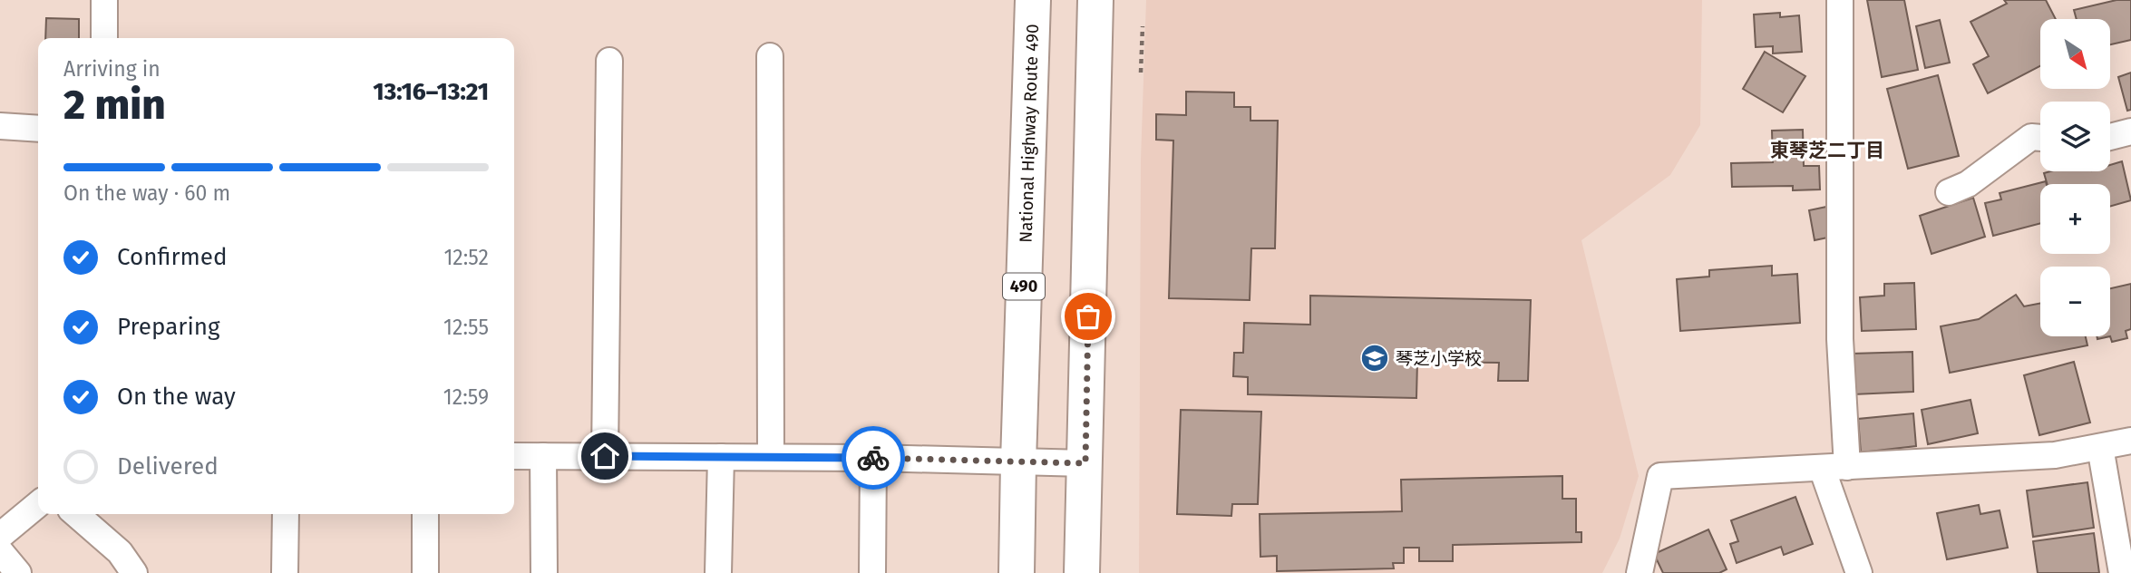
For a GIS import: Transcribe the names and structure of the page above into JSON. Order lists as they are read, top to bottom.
{
  "streets": {
    "highway": ["National Highway Route 490", "490"]
  },
  "districts": ["東琴芝二丁目"],
  "places": {
    "school or university": ["琴芝小学校"]
  },
  "north": "bottom right",
  "page": {
    "map_buttons": ["+", "−"],
    "heading": ["2 min", "Arriving in", "13:16–13:21"],
    "bar": "On the way · 60 m",
    "list": [
      ["Confirmed", "12:52"],
      ["Preparing", "12:55"],
      ["On the way", "12:59"],
      "Delivered"
    ]
  }
}
